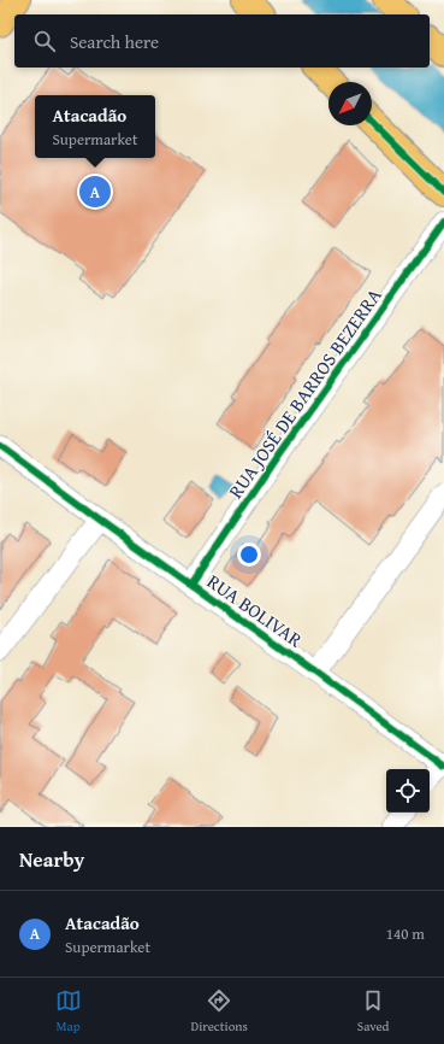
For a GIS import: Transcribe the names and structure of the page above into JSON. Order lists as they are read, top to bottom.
{
  "streets": {
    "street": ["RUA JOSÉ DE BARROS BEZERRA", "RUA BOLIVAR"]
  },
  "crossings": [
    ["RUA JOSÉ DE BARROS BEZERRA", "RUA BOLIVAR"]
  ],
  "north": "bottom left",
  "page": {
    "search": "Search here",
    "popup": ["Atacadão", "Supermarket"],
    "pins": "A",
    "heading": "Nearby",
    "list": [
      {
        "mark": "A",
        "name": "Atacadão",
        "note": "Supermarket",
        "value": "140 m"
      }
    ],
    "nav": ["Map", "Directions", "Saved"]
  }
}
